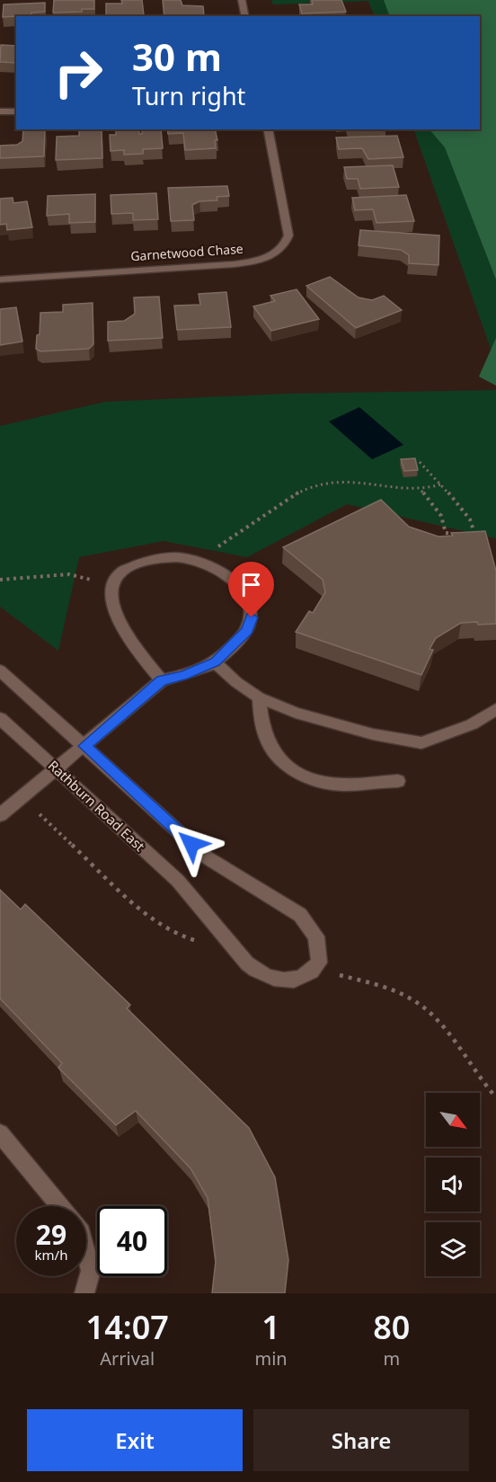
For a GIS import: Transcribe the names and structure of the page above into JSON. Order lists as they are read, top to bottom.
{
  "streets": {
    "street": ["Garnetwood Chase", "Rathburn Road East"]
  },
  "north": "bottom right",
  "page": {
    "turn": ["30 m", "Turn right"],
    "speed": "29 km/h",
    "limit": "40",
    "eta": [
      "14:07",
      "Arrival",
      "1",
      "min",
      "80",
      "m"
    ],
    "buttons": ["Exit", "Share"]
  }
}
